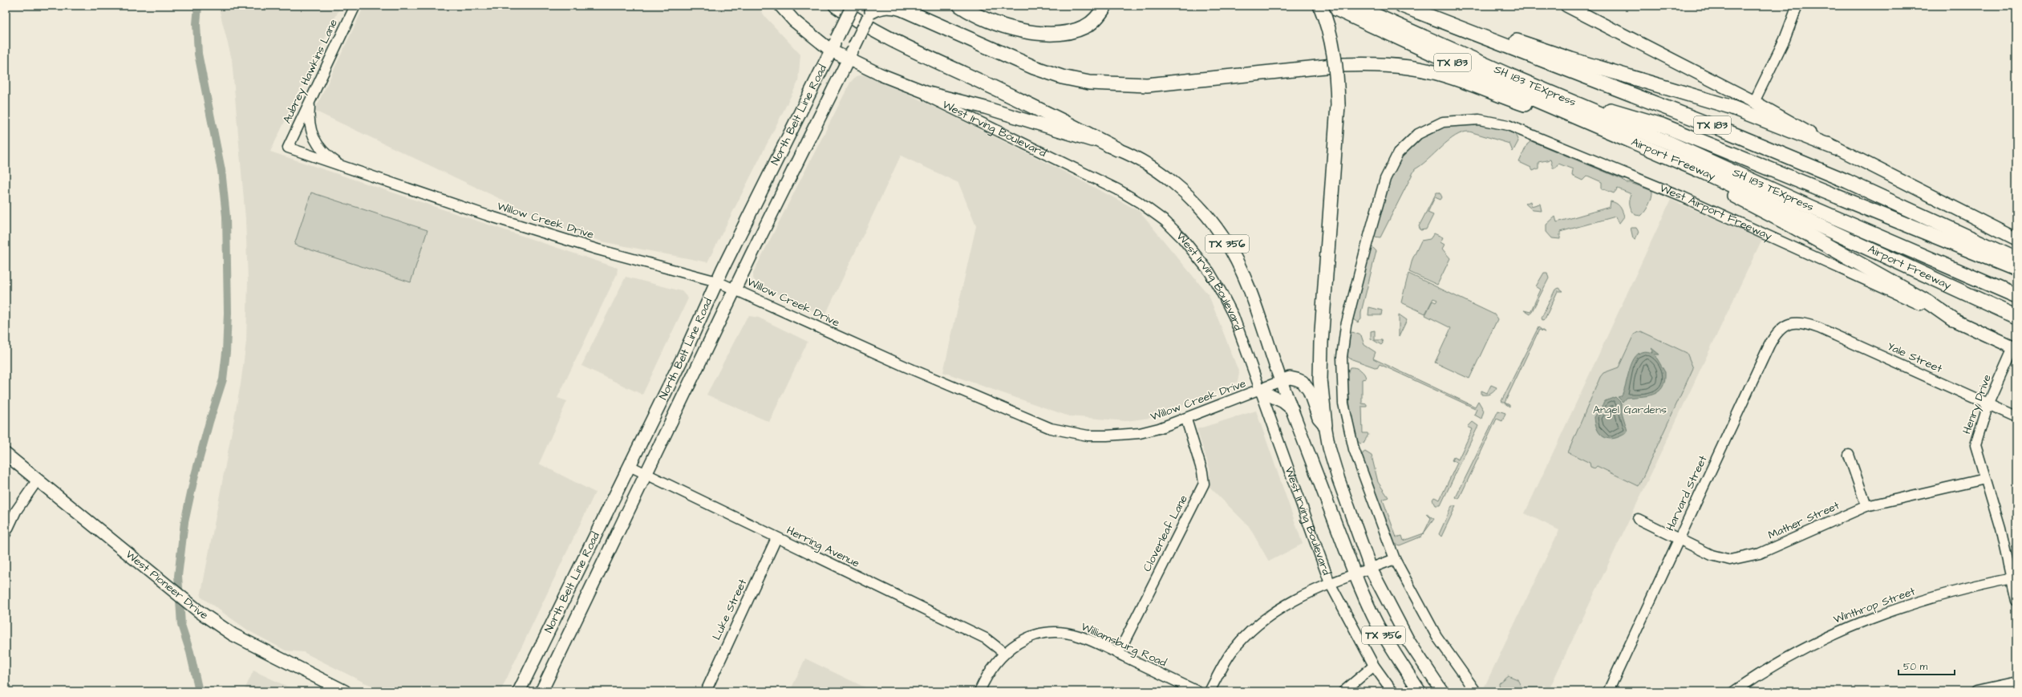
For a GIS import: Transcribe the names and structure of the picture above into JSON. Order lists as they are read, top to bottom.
{
  "streets": {
    "highway": ["TX 183", "SH 183 TEXpress", "Airport Freeway"],
    "main road": [
      "North Belt Line Road",
      "West Irving Boulevard",
      "West Airport Freeway",
      "TX 356",
      "West Pioneer Drive"
    ],
    "street": [
      "Aubrey Hawkins Lane",
      "Willow Creek Drive",
      "Yale Street",
      "Henry Drive",
      "Harvard Street",
      "Mather Street",
      "Cloverleaf Lane",
      "Herring Avenue",
      "Winthrop Street",
      "Luke Street",
      "Williamsburg Road"
    ]
  },
  "crossings": [
    ["Aubrey Hawkins Lane", "Willow Creek Drive"],
    ["North Belt Line Road", "West Irving Boulevard"],
    ["North Belt Line Road", "Willow Creek Drive"],
    ["North Belt Line Road", "Herring Avenue"],
    ["West Irving Boulevard", "Willow Creek Drive"],
    ["West Airport Freeway", "Henry Drive"],
    ["Willow Creek Drive", "TX 356"],
    ["Willow Creek Drive", "Cloverleaf Lane"],
    ["Yale Street", "Henry Drive"],
    ["Yale Street", "Harvard Street"],
    ["Henry Drive", "Mather Street"],
    ["Henry Drive", "Winthrop Street"],
    ["Harvard Street", "Mather Street"],
    ["Cloverleaf Lane", "Williamsburg Road"],
    ["Herring Avenue", "Luke Street"],
    ["Herring Avenue", "Williamsburg Road"]
  ],
  "parks": ["Angel Gardens"],
  "scale_bar": "50 m"
}
